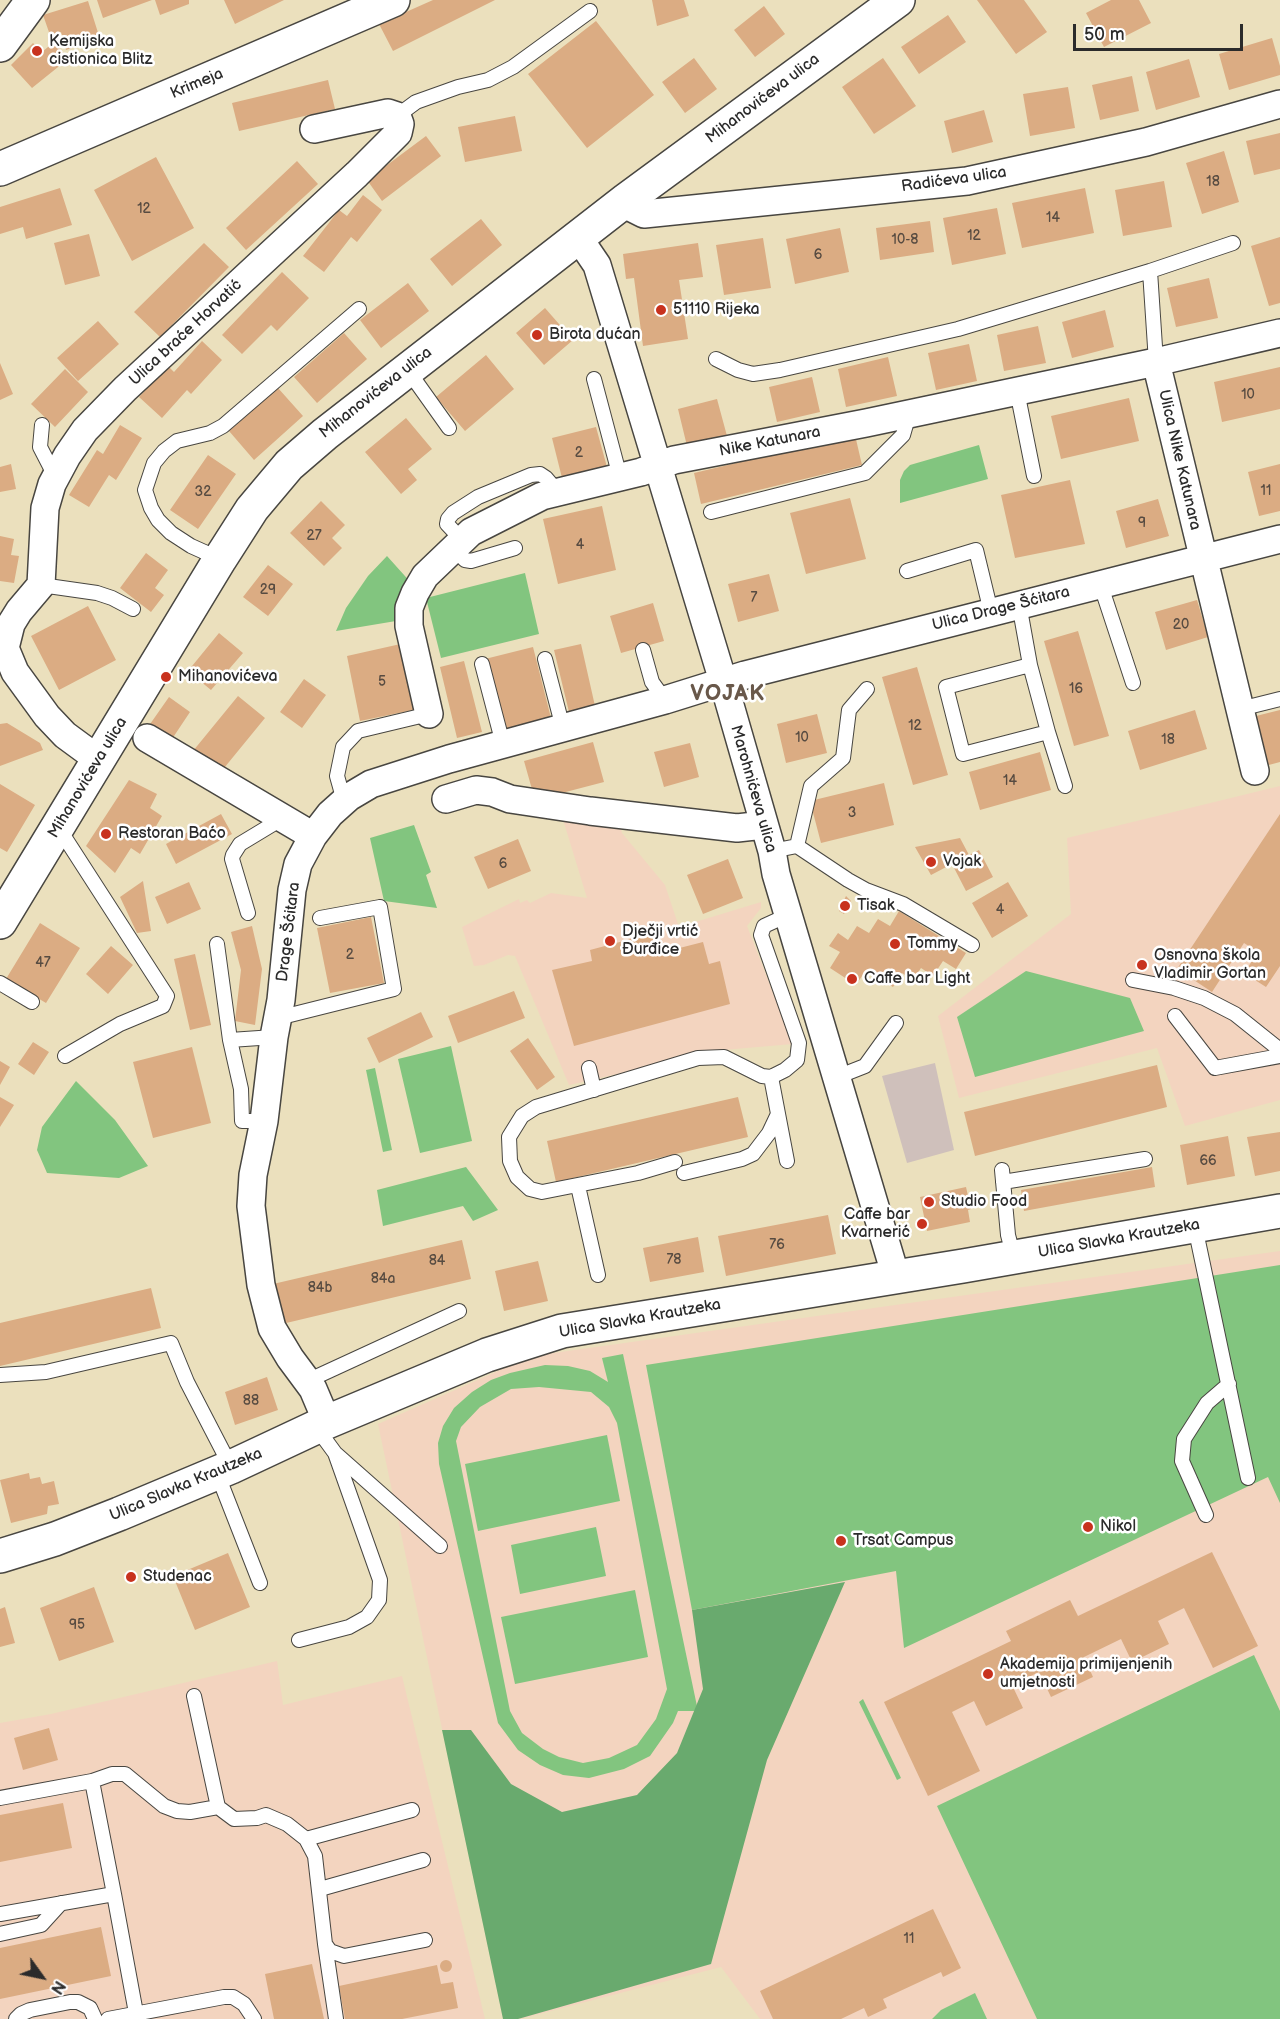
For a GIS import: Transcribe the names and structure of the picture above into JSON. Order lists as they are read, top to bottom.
{
  "streets": {
    "street": [
      "Krimeja",
      "Mihanovićeva ulica",
      "Radićeva ulica",
      "Ulica braće Horvatić",
      "Nike Katunara",
      "Ulica Nike Katunara",
      "Ulica Drage Šćitara",
      "Marohnićeva ulica",
      "Drage Šćitara",
      "Ulica Slavka Krautzeka"
    ]
  },
  "crossings": [
    ["Mihanovićeva ulica", "Radićeva ulica"],
    ["Mihanovićeva ulica", "Marohnićeva ulica"],
    ["Nike Katunara", "Ulica Nike Katunara"],
    ["Nike Katunara", "Marohnićeva ulica"],
    ["Ulica Nike Katunara", "Ulica Drage Šćitara"],
    ["Ulica Drage Šćitara", "Marohnićeva ulica"],
    ["Ulica Drage Šćitara", "Drage Šćitara"],
    ["Marohnićeva ulica", "Drage Šćitara"],
    ["Marohnićeva ulica", "Ulica Slavka Krautzeka"],
    ["Drage Šćitara", "Ulica Slavka Krautzeka"]
  ],
  "districts": ["VOJAK"],
  "places": [
    "Kemijska cistionica Blitz",
    "51110 Rijeka",
    "Birota dućan",
    "Mihanovićeva",
    "Restoran Baćo",
    "Vojak",
    "Tisak",
    "Dječji vrtić Đurđice",
    "Tommy",
    "Osnovna škola Vladimir Gortan",
    "Caffe bar Light",
    "Studio Food",
    "Caffe bar Kvarnerić",
    "Nikol",
    "Trsat Campus",
    "Studenac",
    "Akademija primijenjenih umjetnosti"
  ],
  "house_numbers": [
    "18",
    "12",
    "14",
    "12",
    "10-8",
    "6",
    "10",
    "2",
    "11",
    "32",
    "9",
    "27",
    "4",
    "29",
    "7",
    "20",
    "5",
    "16",
    "12",
    "10",
    "18",
    "14",
    "3",
    "6",
    "4",
    "2",
    "47",
    "66",
    "76",
    "78",
    "84",
    "84a",
    "84b",
    "88",
    "95",
    "11"
  ],
  "scale_bar": "50 m",
  "north": "bottom right"
}
